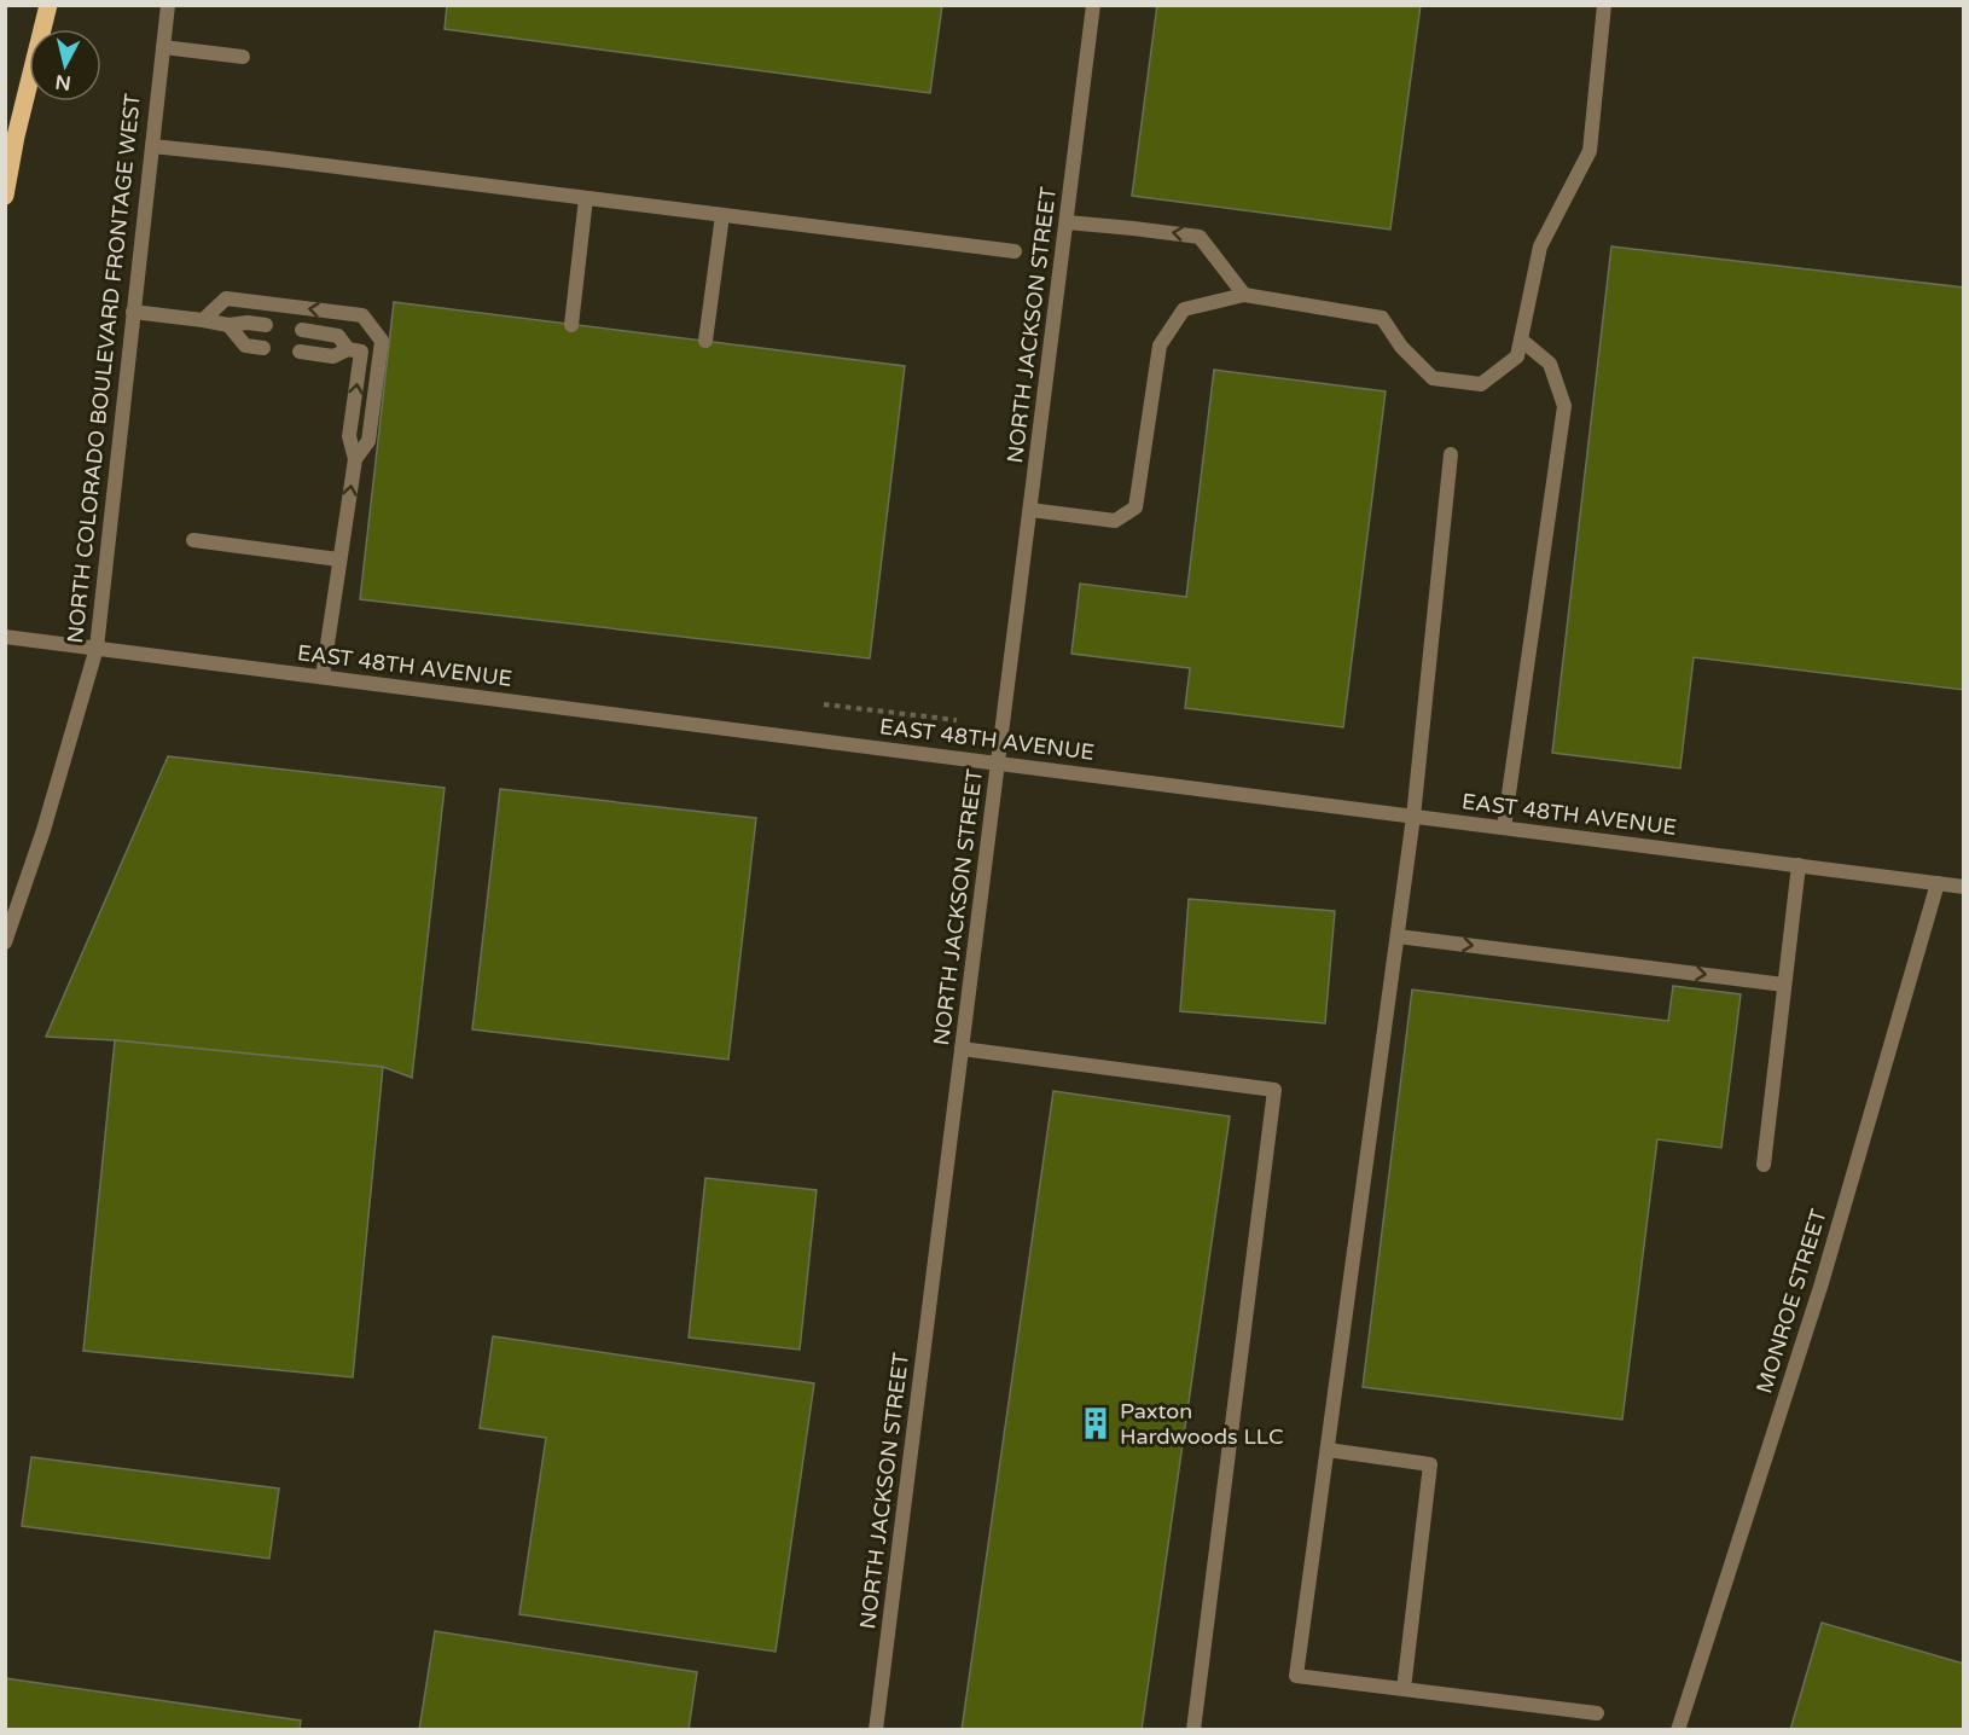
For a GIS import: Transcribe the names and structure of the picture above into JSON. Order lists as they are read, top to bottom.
{
  "streets": {
    "street": [
      "NORTH JACKSON STREET",
      "NORTH COLORADO BOULEVARD FRONTAGE WEST",
      "EAST 48TH AVENUE",
      "MONROE STREET"
    ]
  },
  "crossings": [
    ["NORTH JACKSON STREET", "EAST 48TH AVENUE"],
    ["NORTH COLORADO BOULEVARD FRONTAGE WEST", "EAST 48TH AVENUE"],
    ["EAST 48TH AVENUE", "MONROE STREET"]
  ],
  "places": {
    "building": ["Paxton Hardwoods LLC"]
  },
  "north": "bottom"
}
